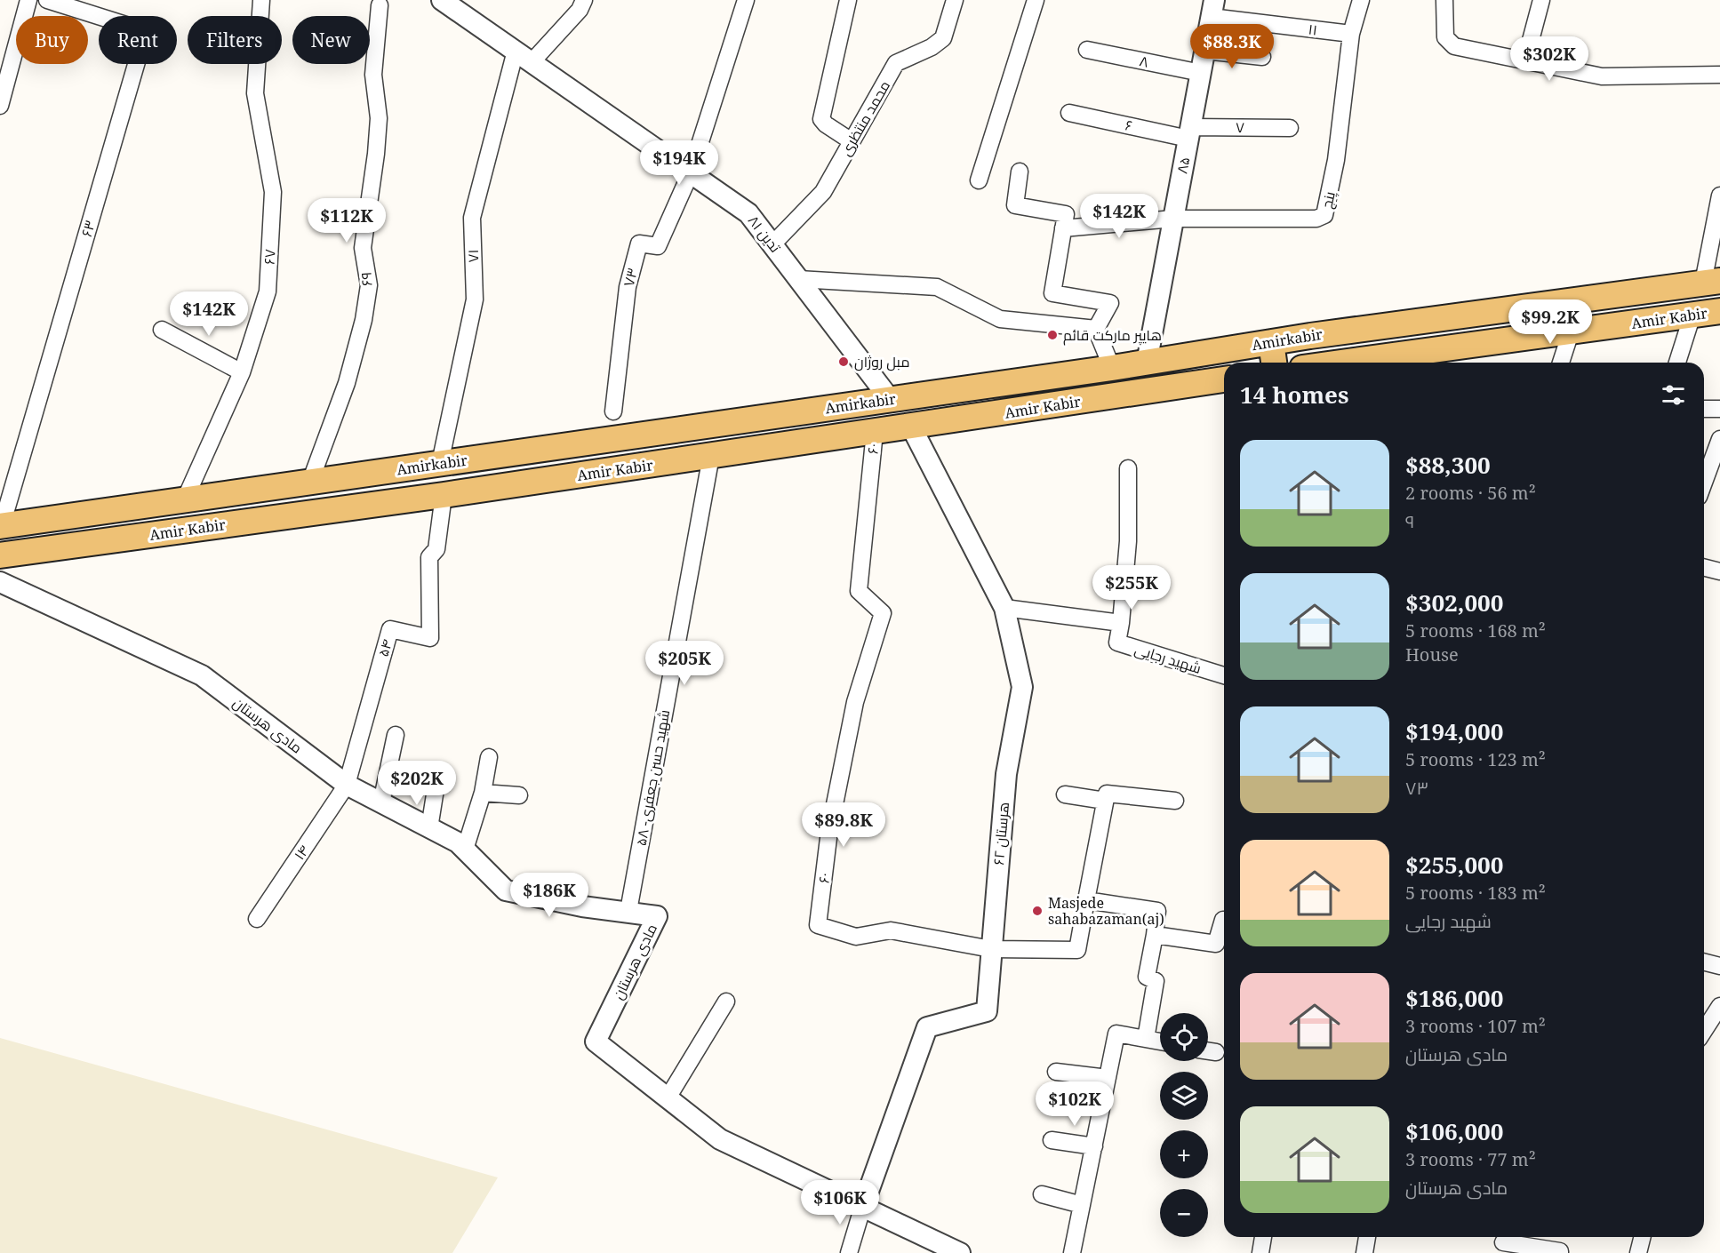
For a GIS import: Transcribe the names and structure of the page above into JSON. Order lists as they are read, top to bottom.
{
  "streets": {
    "main road": ["Amir Kabir", "Amirkabir"],
    "street": [
      "۱۱",
      "۸",
      "محمد منتظری",
      "۶",
      "۷",
      "۸۵",
      "پنج",
      "۶۳",
      "تدین ۸۱",
      "۷۱",
      "۶۷",
      "۷۳",
      "۶۹",
      "۶۰",
      "۵۴",
      "شهید رجایی",
      "مادی هرستان",
      "شهید حسن جعفری- ۵۸",
      "هرستان ۶۲",
      "۱۴"
    ]
  },
  "crossings": [
    ["۱۱", "۸۵"],
    ["۱۱", "پنج"],
    ["۸", "۸۵"],
    ["محمد منتظری", "تدین ۸۱"],
    ["۶", "۷"],
    ["۶", "۸۵"],
    ["۷", "۸۵"],
    ["۸۵", "پنج"],
    ["۸۵", "Amirkabir"],
    ["۶۳", "Amirkabir"],
    ["تدین ۸۱", "۷۱"],
    ["تدین ۸۱", "۷۳"],
    ["تدین ۸۱", "Amirkabir"],
    ["۷۱", "Amirkabir"],
    ["۶۷", "Amirkabir"],
    ["۶۹", "Amirkabir"],
    ["Amir Kabir", "۶۰"],
    ["Amir Kabir", "۵۴"],
    ["Amir Kabir", "شهید حسن جعفری- ۵۸"],
    ["Amir Kabir", "هرستان ۶۲"],
    ["۶۰", "هرستان ۶۲"],
    ["۵۴", "مادی هرستان"],
    ["۵۴", "۱۴"],
    ["مادی هرستان", "شهید حسن جعفری- ۵۸"],
    ["مادی هرستان", "هرستان ۶۲"],
    ["مادی هرستان", "۱۴"]
  ],
  "places": ["هایپر مارکت قائم", "مبل روژان", "Masjede sahabazaman(aj)"],
  "page": {
    "chip": [
      "Buy",
      "Rent",
      "Filters",
      "New"
    ],
    "price": [
      "$88.3K",
      "$302K",
      "$194K",
      "$142K",
      "$112K",
      "$142K",
      "$99.2K",
      "$255K",
      "$205K",
      "$202K",
      "$89.8K",
      "$186K",
      "$102K",
      "$106K"
    ],
    "heading": "14 homes",
    "list": [
      {
        "name": "$88,300",
        "note": "2 rooms · 56 m² · ۹"
      },
      {
        "name": "$302,000",
        "note": "5 rooms · 168 m² · House"
      },
      {
        "name": "$194,000",
        "note": "5 rooms · 123 m² · ۷۳"
      },
      {
        "name": "$255,000",
        "note": "5 rooms · 183 m² · شهید رجایی"
      },
      {
        "name": "$186,000",
        "note": "3 rooms · 107 m² · مادی هرستان"
      },
      {
        "name": "$106,000",
        "note": "3 rooms · 77 m² · مادی هرستان"
      }
    ],
    "map_buttons": ["+", "−"]
  }
}
